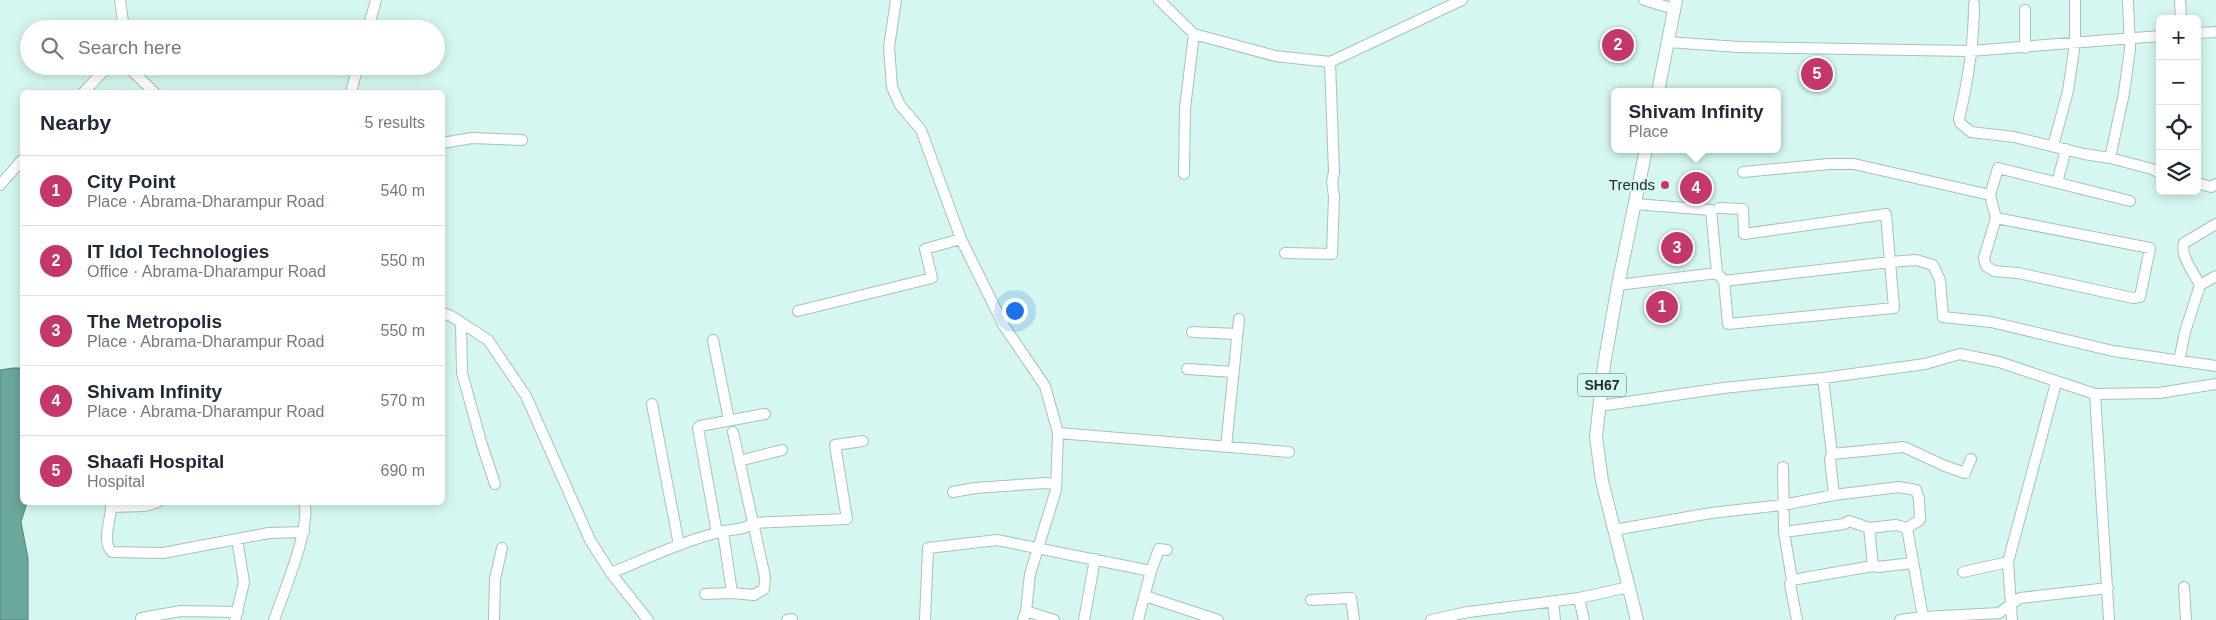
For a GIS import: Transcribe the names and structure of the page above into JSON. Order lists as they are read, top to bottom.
{
  "streets": {
    "main road": ["SH67"]
  },
  "places": ["Trends"],
  "page": {
    "map_buttons": ["+", "−"],
    "search": "Search here",
    "pins": [
      "2",
      "5",
      "4",
      "3",
      "1"
    ],
    "popup": ["Shivam Infinity", "Place"],
    "heading": ["Nearby", "5 results"],
    "list": [
      {
        "mark": "1",
        "name": "City Point",
        "note": "Place · Abrama-Dharampur Road",
        "value": "540 m"
      },
      {
        "mark": "2",
        "name": "IT Idol Technologies",
        "note": "Office · Abrama-Dharampur Road",
        "value": "550 m"
      },
      {
        "mark": "3",
        "name": "The Metropolis",
        "note": "Place · Abrama-Dharampur Road",
        "value": "550 m"
      },
      {
        "mark": "4",
        "name": "Shivam Infinity",
        "note": "Place · Abrama-Dharampur Road",
        "value": "570 m"
      },
      {
        "mark": "5",
        "name": "Shaafi Hospital",
        "note": "Hospital",
        "value": "690 m"
      }
    ]
  }
}
